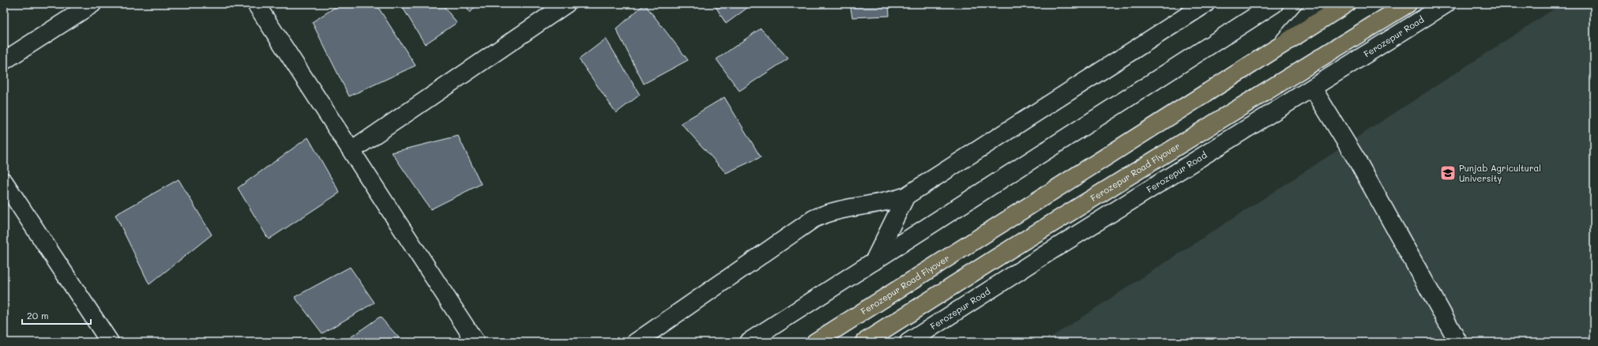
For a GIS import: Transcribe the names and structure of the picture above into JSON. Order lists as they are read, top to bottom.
{
  "streets": {
    "main road": ["Ferozepur Road Flyover"],
    "street": ["Ferozepur Road"]
  },
  "places": {
    "school or university": ["Punjab Agricultural University"]
  },
  "scale_bar": "20 m"
}
